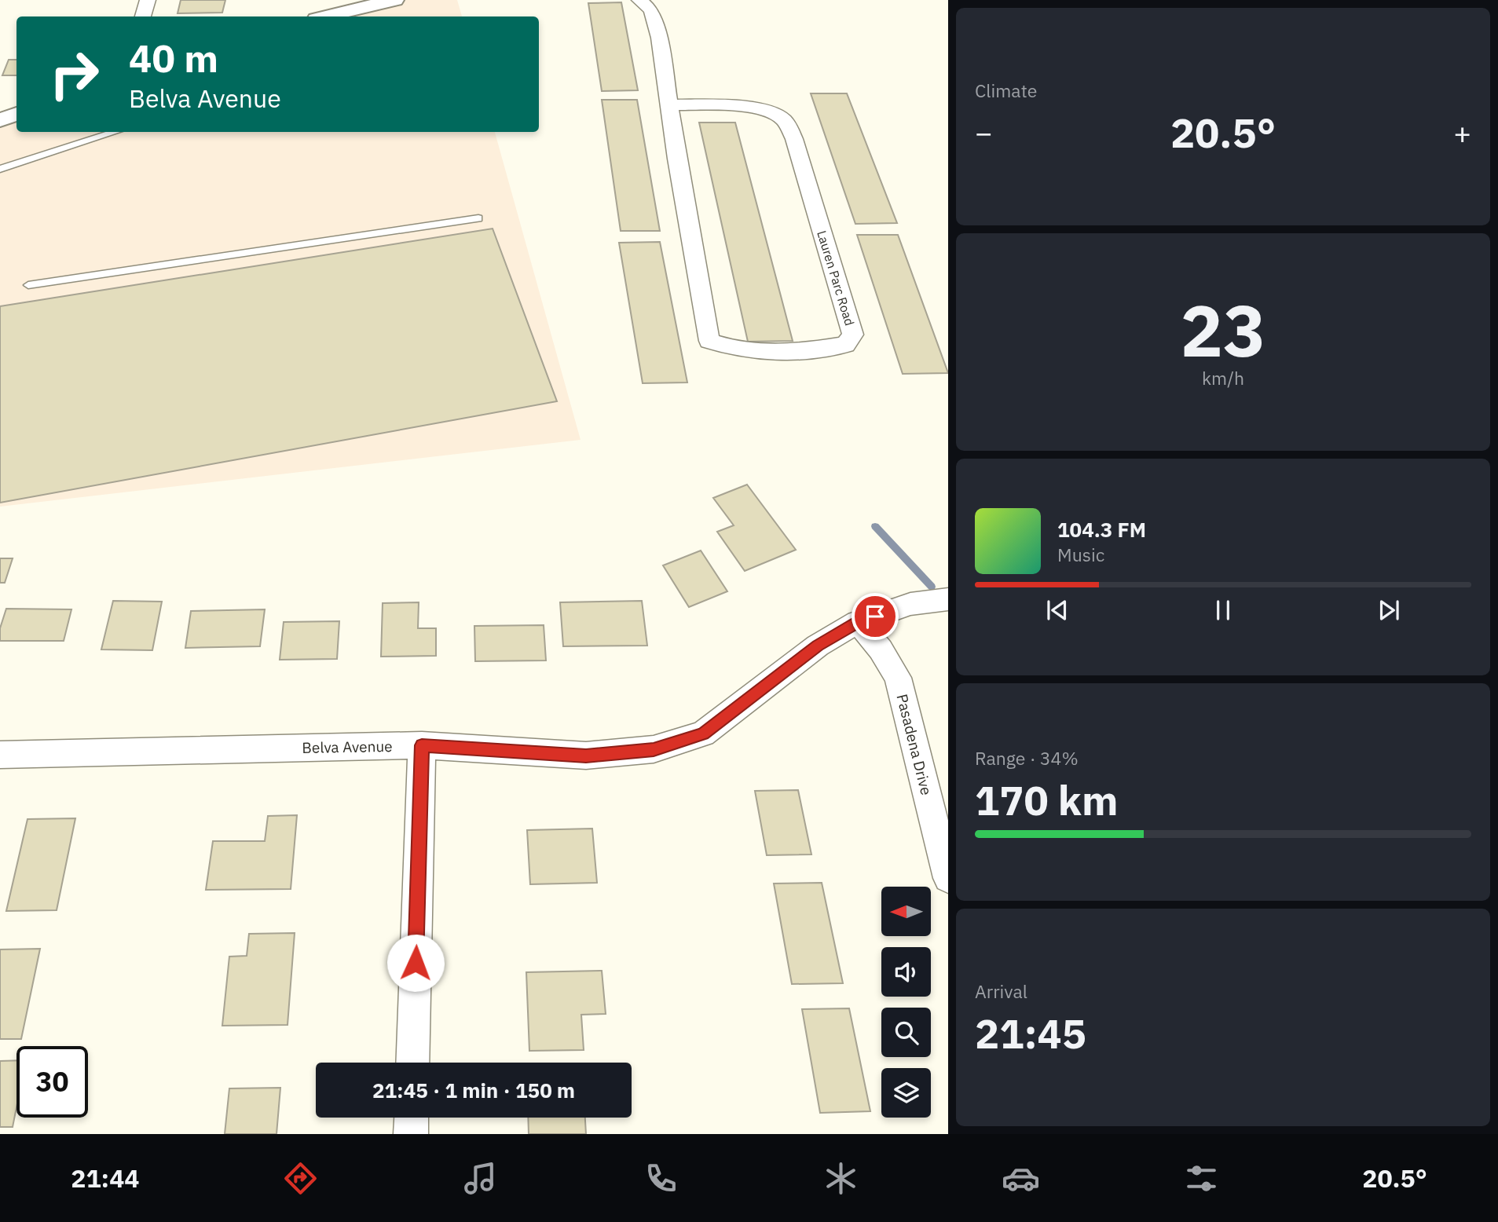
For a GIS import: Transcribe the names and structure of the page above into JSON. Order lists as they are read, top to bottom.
{
  "streets": {
    "street": ["Lauren Parc Road", "Pasadena Drive", "Belva Avenue"]
  },
  "crossings": [
    ["Pasadena Drive", "Belva Avenue"]
  ],
  "north": "left",
  "page": {
    "tile": [
      "Climate",
      ["23", "km/h"],
      ["Range · 34%", "170 km"],
      ["Arrival", "21:45"]
    ],
    "turn": ["40 m", "Belva Avenue"],
    "heat": ["−", "20.5°", "+"],
    "song": ["104.3 FM", "Music"],
    "limit": "30",
    "trip": "21:45 · 1 min · 150 m",
    "tabs": ["21:44", "20.5°"]
  }
}
